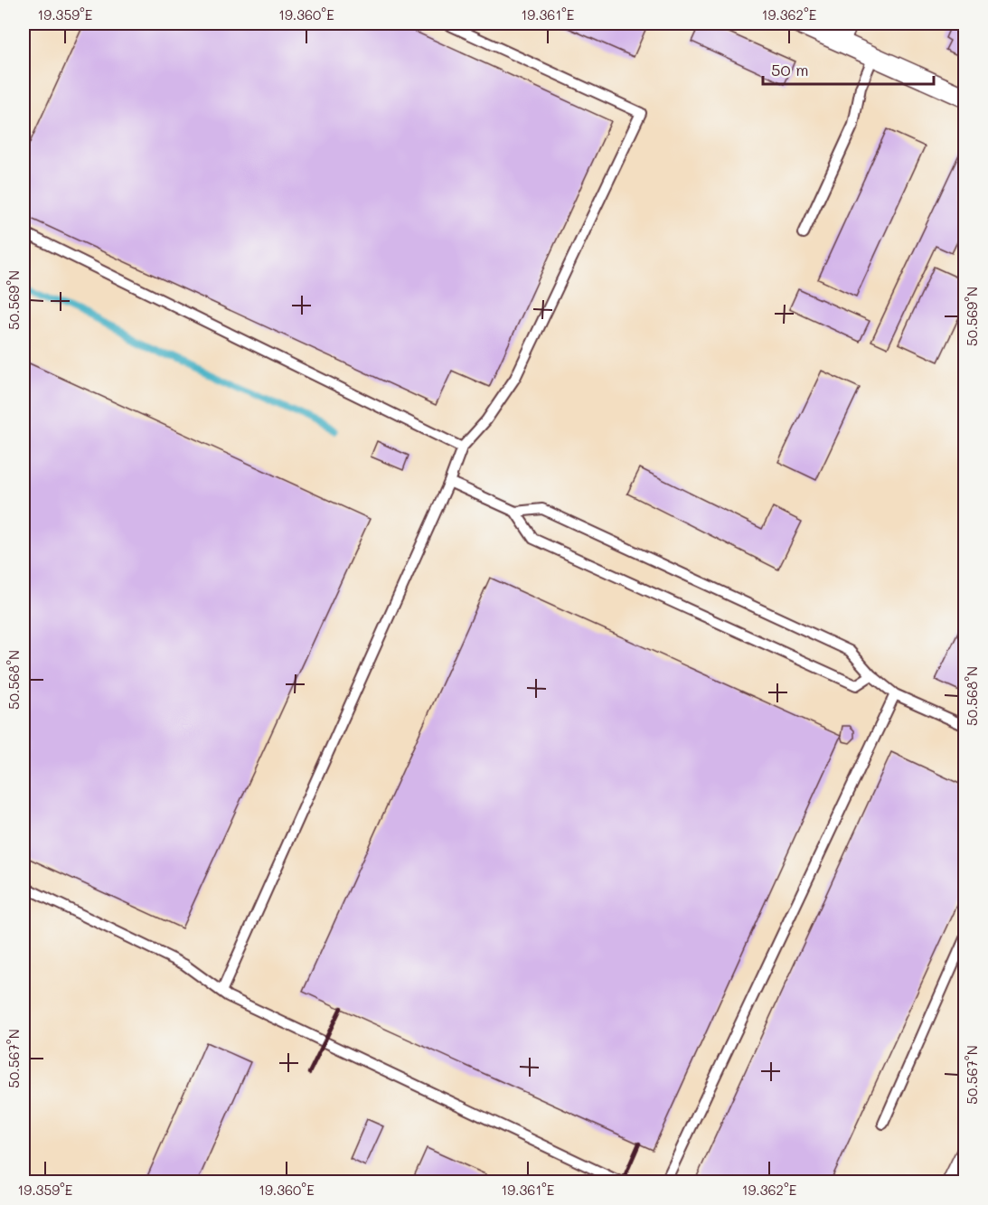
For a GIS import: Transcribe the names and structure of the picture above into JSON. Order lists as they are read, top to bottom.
{
  "scale_bar": "50 m",
  "coordinates": [
    "19.359°E",
    "19.360°E",
    "19.361°E",
    "19.362°E",
    "50.569°N",
    "50.568°N",
    "50.567°N"
  ]
}
